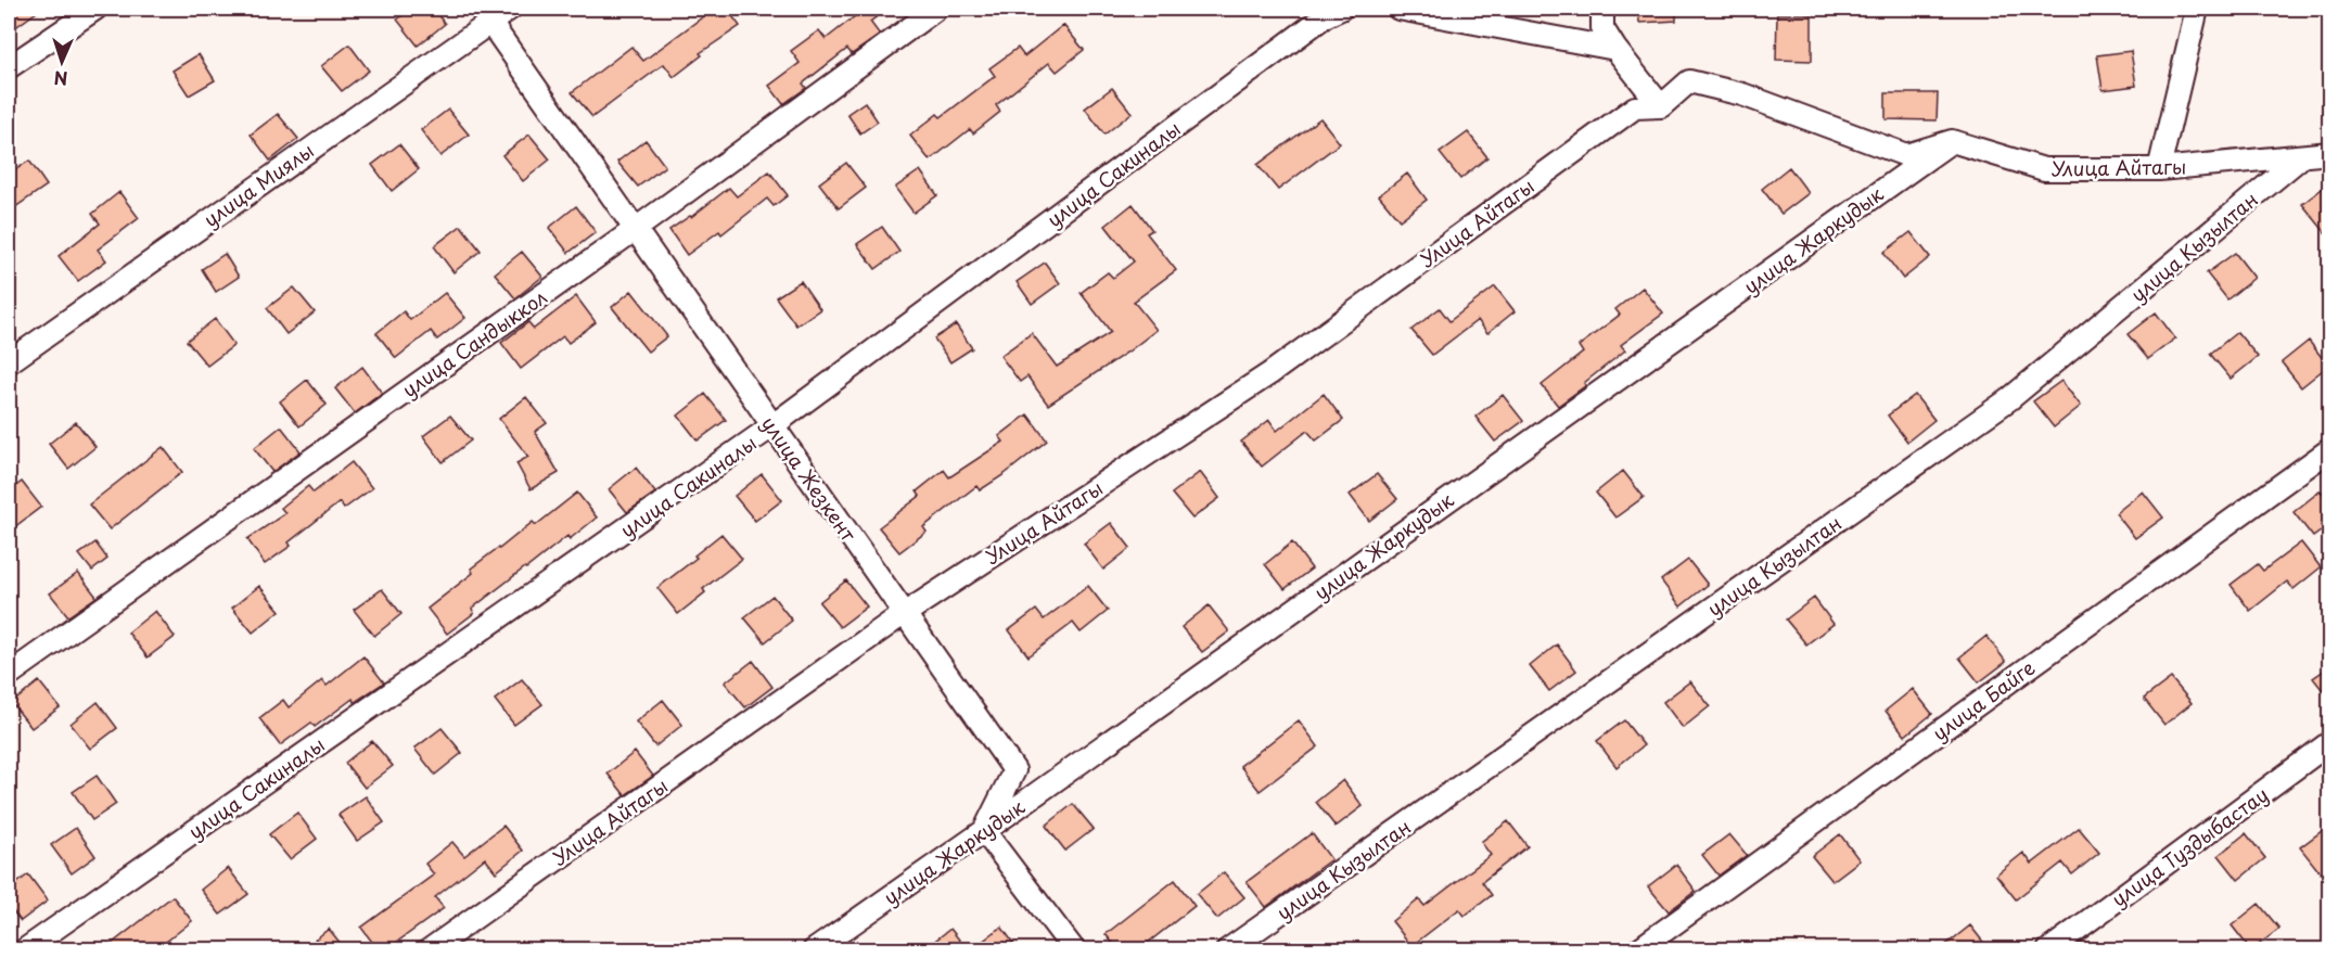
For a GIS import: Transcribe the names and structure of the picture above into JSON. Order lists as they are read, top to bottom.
{
  "streets": {
    "street": [
      "Улица Айтагы",
      "улица Сакиналы",
      "улица Миялы",
      "улица Жаркудык",
      "улица Кызылтан",
      "улица Сандыккол",
      "улица Жезкент",
      "улица Байге",
      "улица Туздыбастау"
    ]
  },
  "crossings": [
    ["Улица Айтагы", "улица Жаркудык"],
    ["Улица Айтагы", "улица Кызылтан"],
    ["Улица Айтагы", "улица Жезкент"],
    ["улица Сакиналы", "улица Жезкент"],
    ["улица Миялы", "улица Жезкент"],
    ["улица Жаркудык", "улица Жезкент"],
    ["улица Сандыккол", "улица Жезкент"]
  ],
  "north": "bottom"
}
